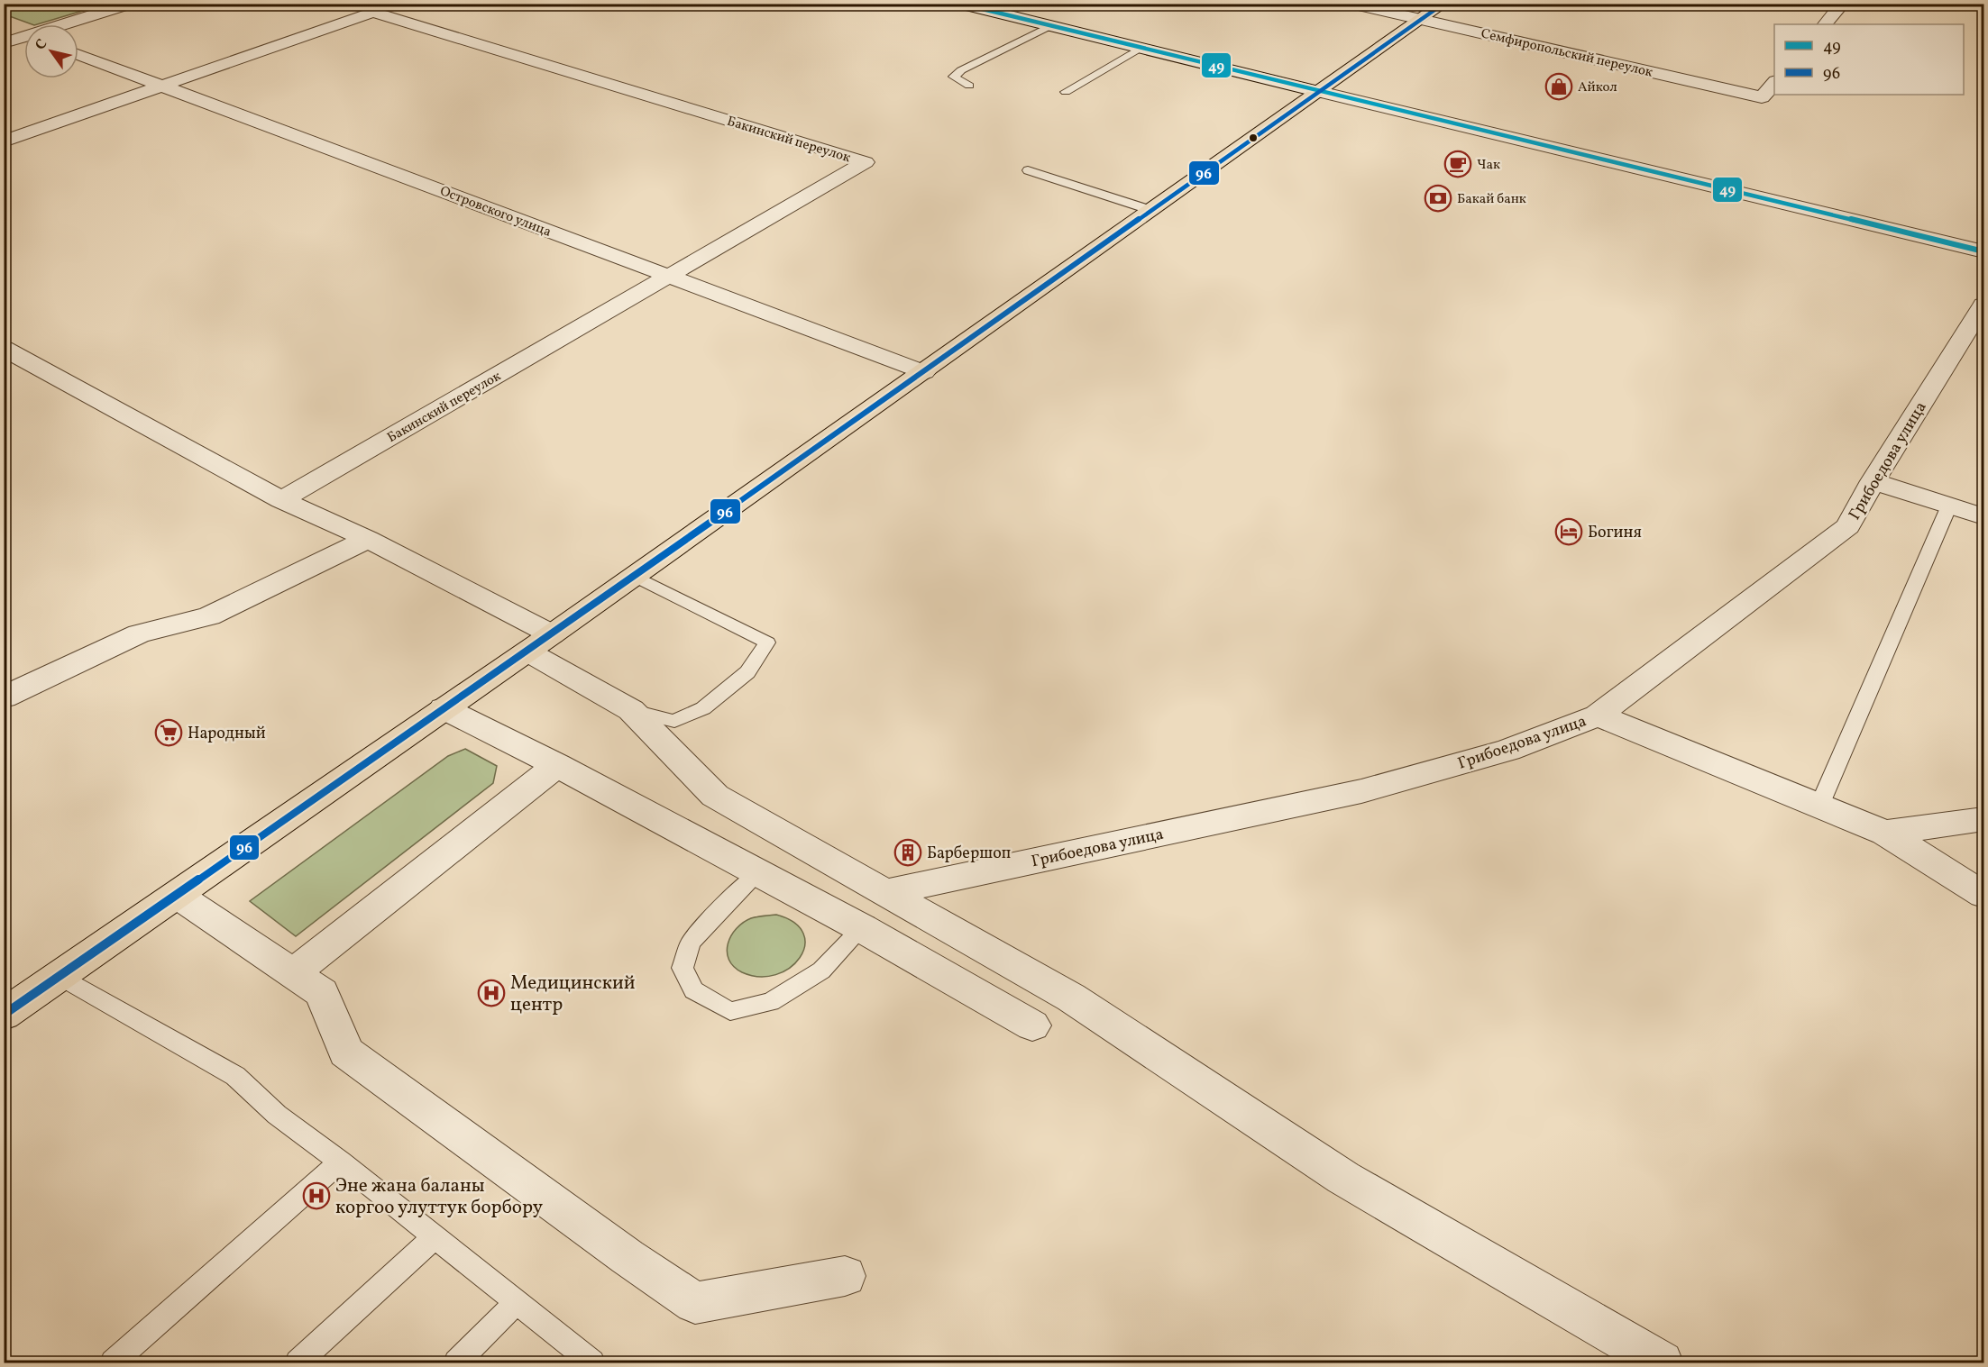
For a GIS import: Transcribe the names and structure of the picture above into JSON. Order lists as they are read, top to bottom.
{
  "streets": {
    "street": [
      "Семфиропольский переулок",
      "Бакинский переулок",
      "Островского улица",
      "Грибоедова улица"
    ]
  },
  "crossings": [
    ["Бакинский переулок", "Островского улица"]
  ],
  "places": {
    "shop": ["Айкол"],
    "cafe": ["Чак"],
    "bank": ["Бакай банк"],
    "hotel": ["Богиня"],
    "supermarket": ["Народный"],
    "building": ["Барбершоп"],
    "hospital": ["Медицинский центр", "Эне жана баланы коргоо улуттук борбору"]
  },
  "lines": ["transit line 49", "transit line 96"],
  "legend": ["49", "96"],
  "north": "top left"
}
